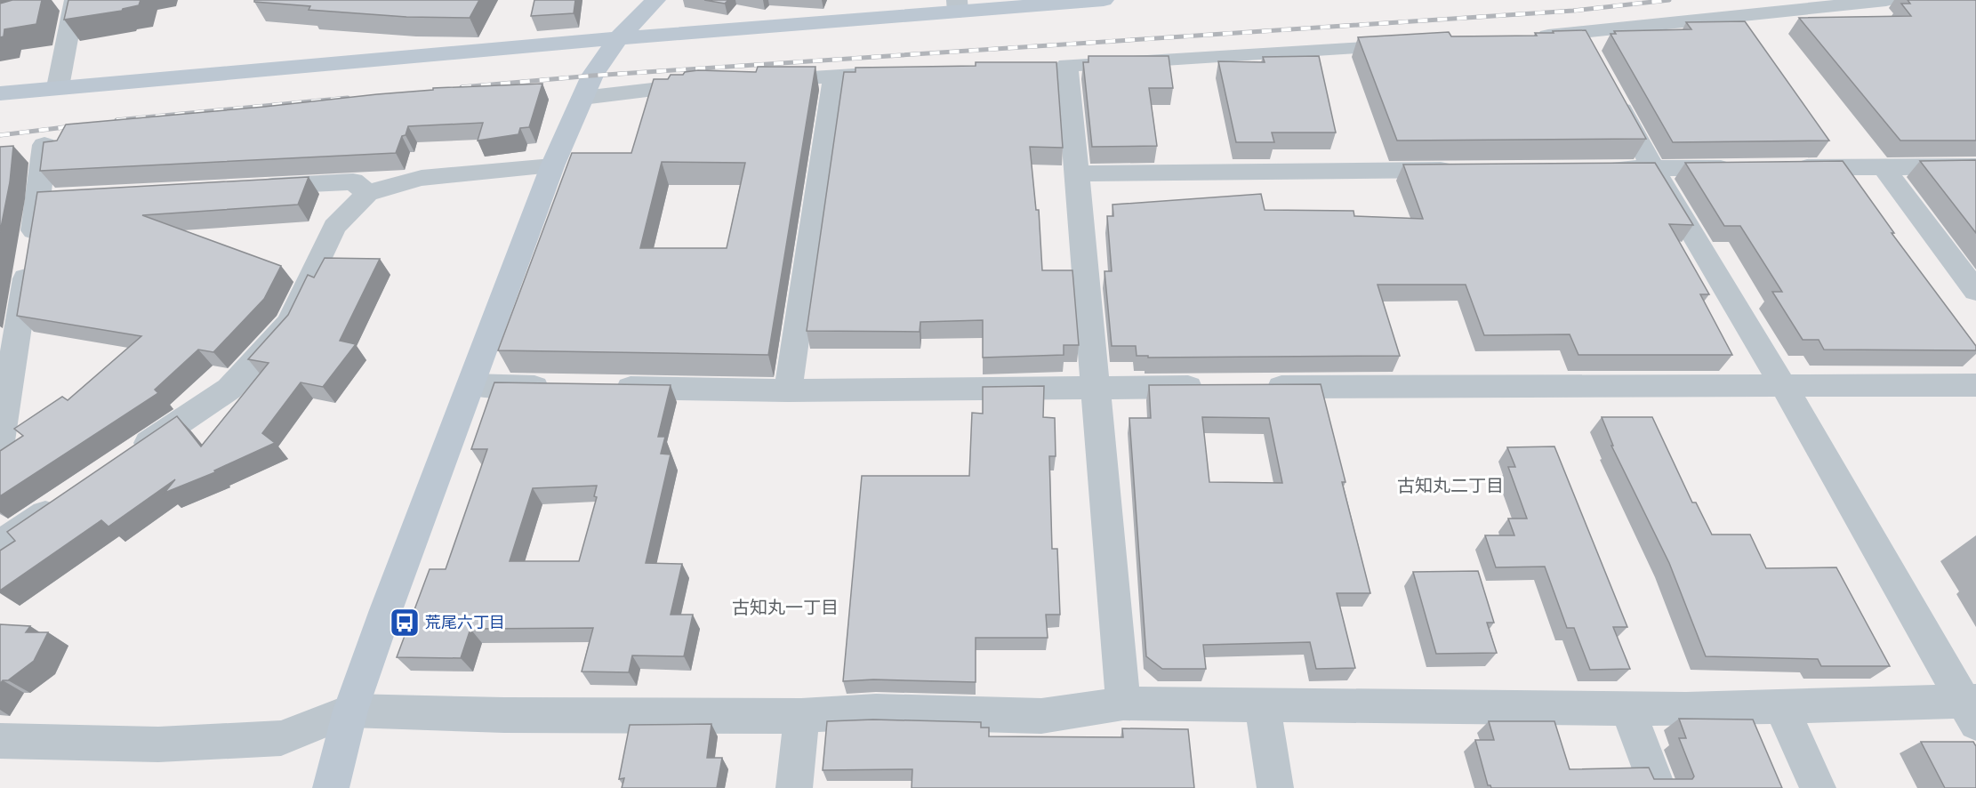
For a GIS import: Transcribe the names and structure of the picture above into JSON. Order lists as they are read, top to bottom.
{
  "districts": ["古知丸二丁目", "古知丸一丁目"],
  "places": {
    "bus stop": ["荒尾六丁目"]
  }
}
